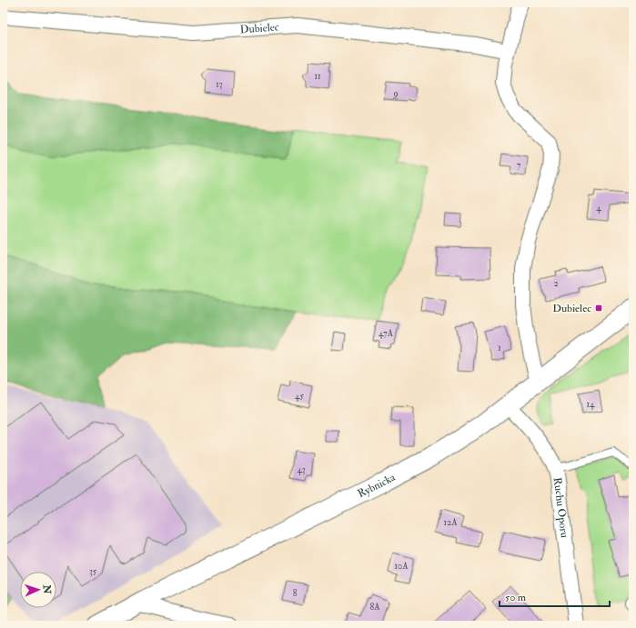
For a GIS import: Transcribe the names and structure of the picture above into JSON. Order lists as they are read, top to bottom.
{
  "streets": {
    "street": ["Dubielec", "Rybnicka", "Ruchu Oporu"]
  },
  "crossings": [
    ["Rybnicka", "Ruchu Oporu"]
  ],
  "places": {
    "transit": ["Dubielec"]
  },
  "house_numbers": [
    "11",
    "13",
    "9",
    "7",
    "4",
    "2",
    "47A",
    "1",
    "45",
    "14",
    "43",
    "12A",
    "10A",
    "35",
    "8",
    "8A"
  ],
  "scale_bar": "50 m",
  "north": "right"
}
